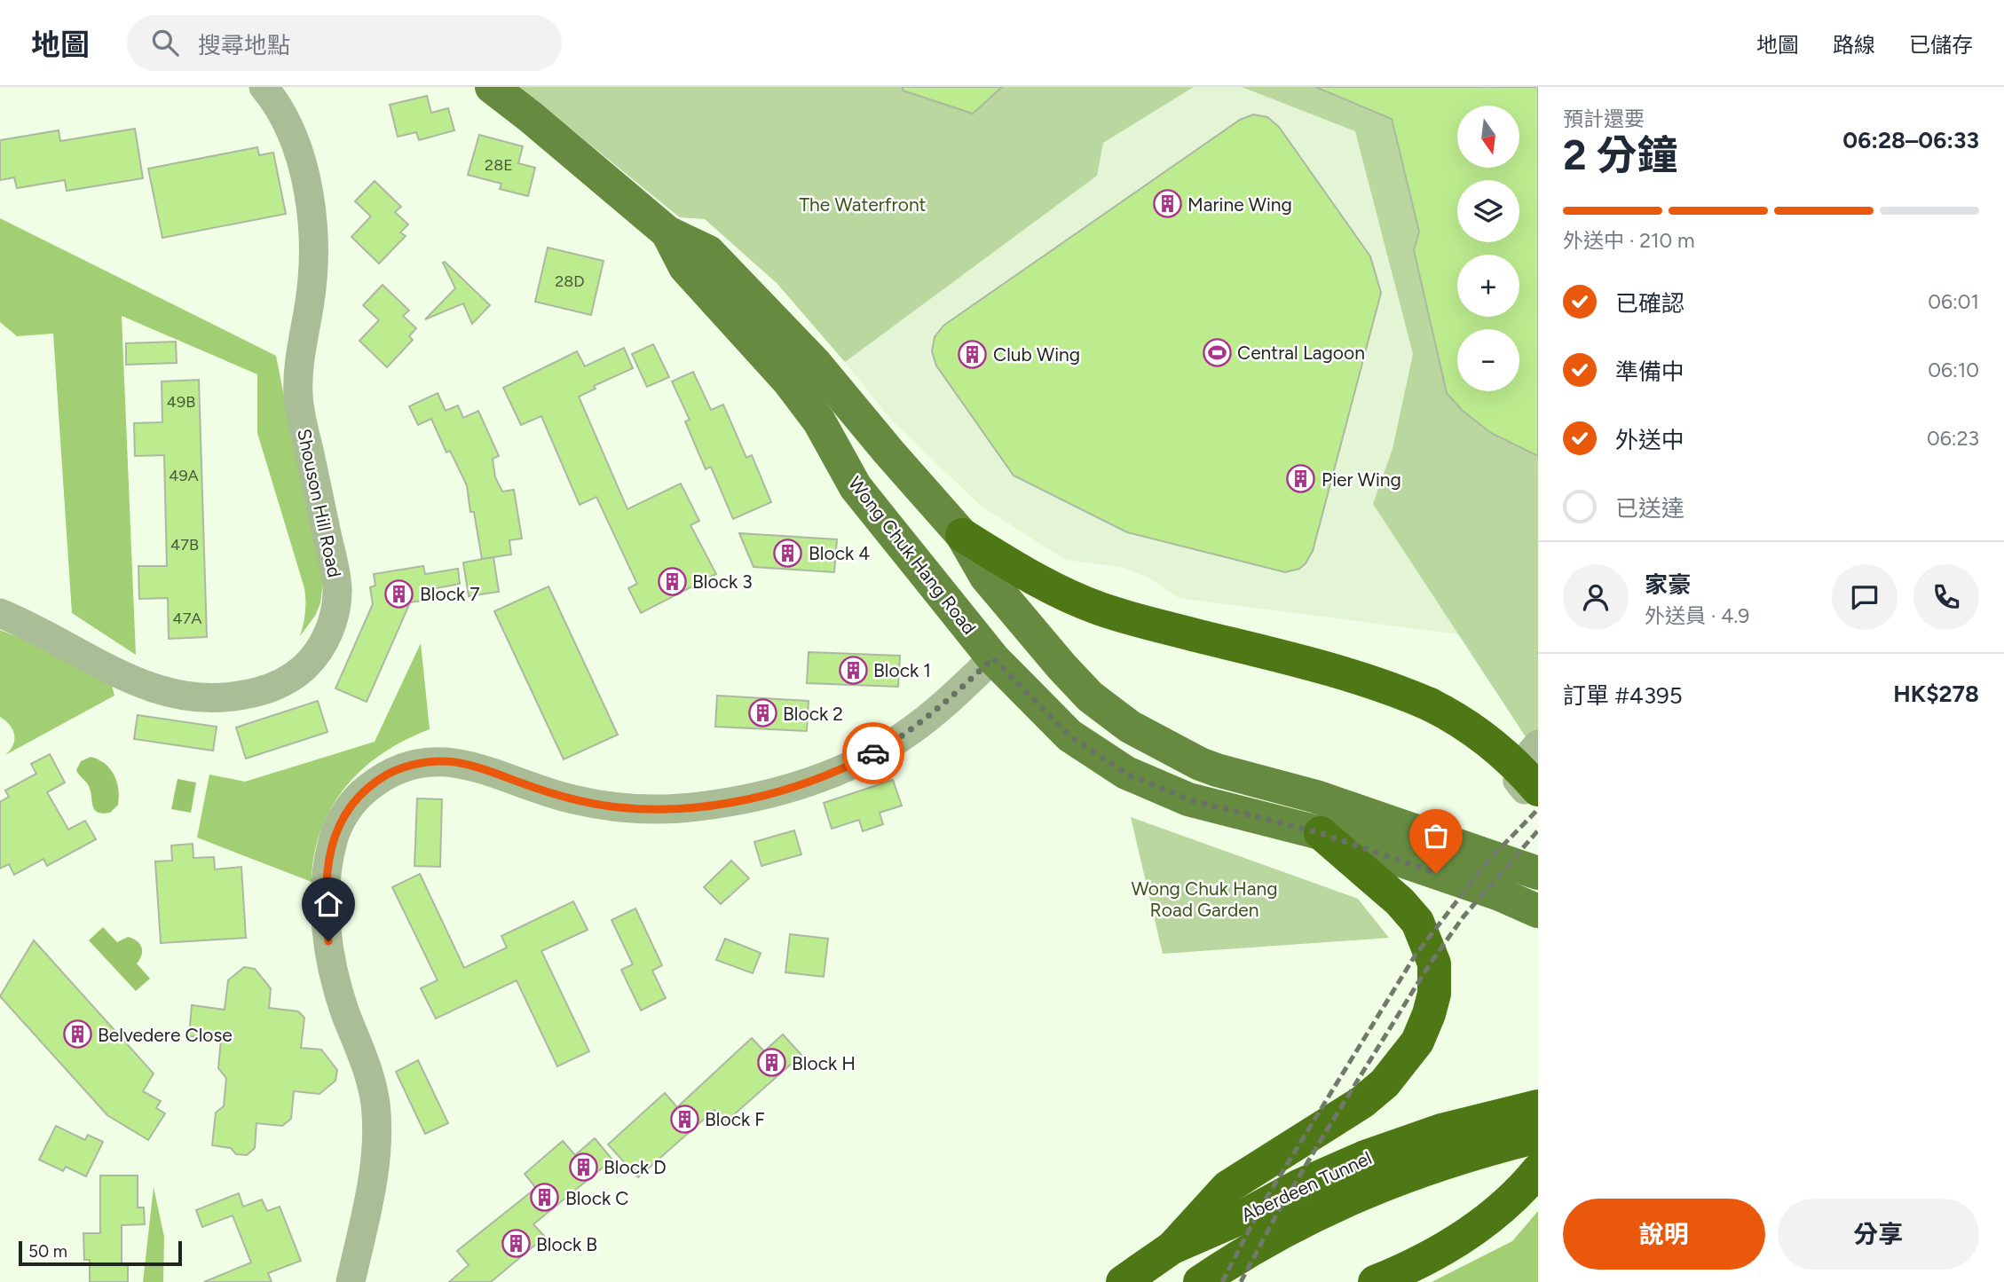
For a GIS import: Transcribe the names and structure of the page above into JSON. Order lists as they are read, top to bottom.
{
  "streets": {
    "highway": ["Aberdeen Tunnel"],
    "main road": ["Wong Chuk Hang Road"],
    "street": ["Shouson Hill Road"]
  },
  "parks": ["The Waterfront", "Wong Chuk Hang Road Garden"],
  "places": {
    "building": [
      "Marine Wing",
      "Club Wing",
      "Pier Wing",
      "Block 4",
      "Block 3",
      "Block 7",
      "Block 1",
      "Block 2",
      "Belvedere Close",
      "Block H",
      "Block F",
      "Block D",
      "Block C",
      "Block B"
    ],
    "sports": ["Central Lagoon"]
  },
  "house_numbers": [
    "28E",
    "28D",
    "49B",
    "49A",
    "47B",
    "47A"
  ],
  "scale_bar": "50 m",
  "north": "bottom",
  "page": {
    "header": "地圖",
    "search": "搜尋地點",
    "nav": ["地圖", "路線", "已儲存"],
    "heading": ["2 分鐘", "預計還要", "06:28–06:33"],
    "panel": [
      "家豪",
      "外送員 · 4.9",
      "訂單 #4395",
      "HK$278"
    ],
    "map_buttons": ["+", "−"],
    "bar": "外送中 · 210 m",
    "list": [
      ["已確認", "06:01"],
      ["準備中", "06:10"],
      ["外送中", "06:23"],
      "已送達"
    ],
    "buttons": ["說明", "分享"],
    "scale": "50 m"
  }
}
